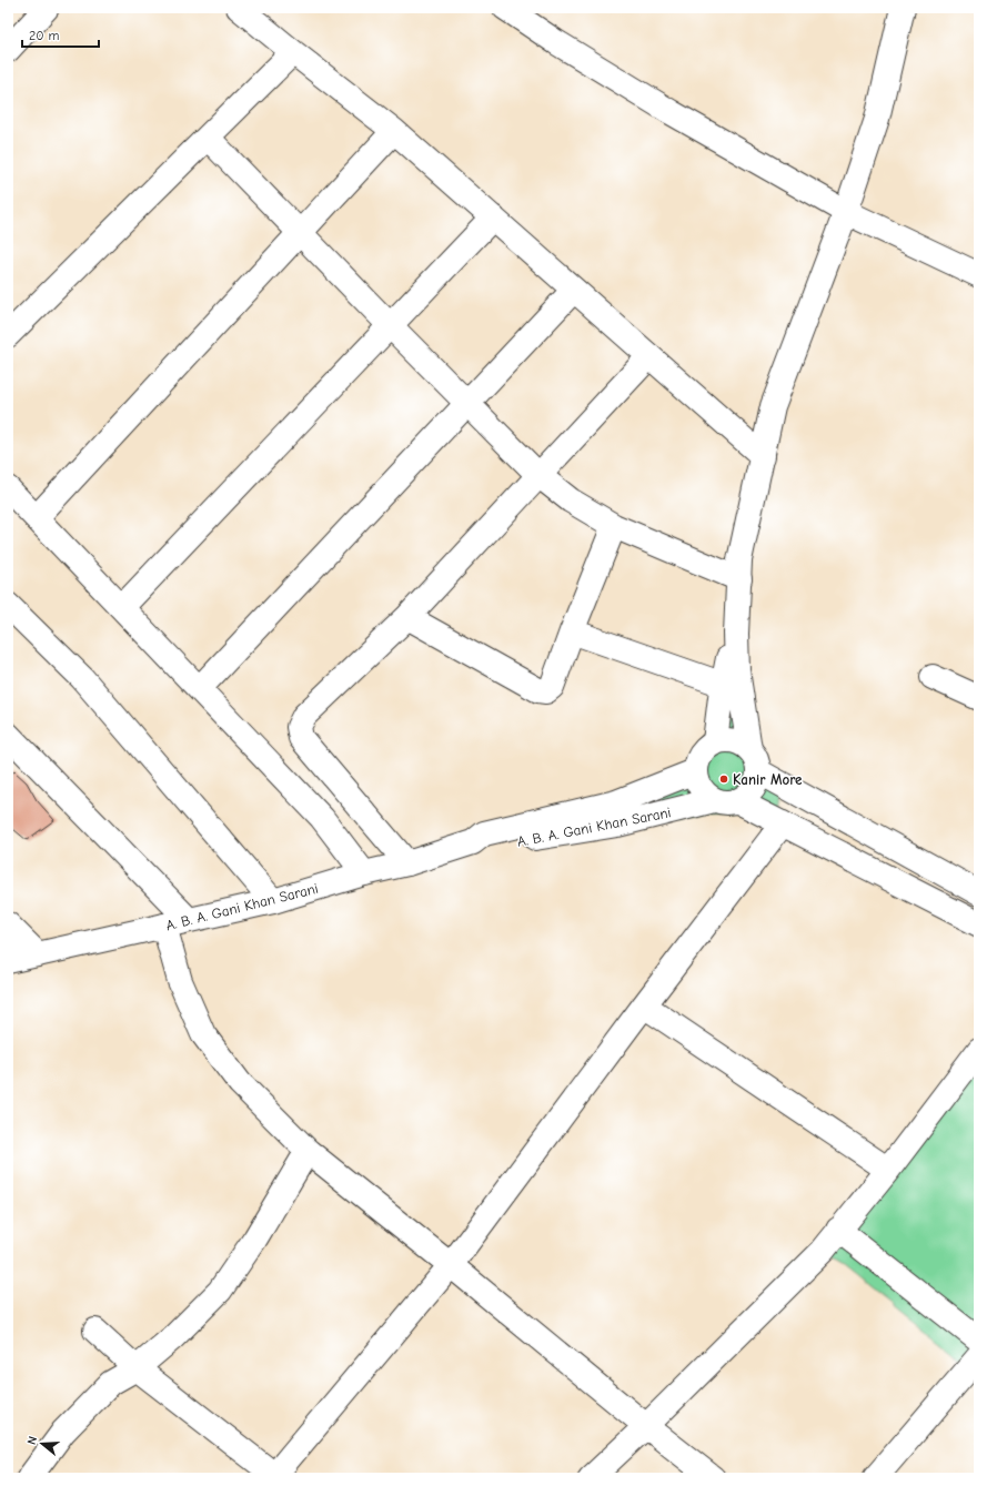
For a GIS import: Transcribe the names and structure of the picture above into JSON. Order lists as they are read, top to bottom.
{
  "streets": {
    "street": ["A. B. A. Gani Khan Sarani"]
  },
  "places": ["Kanir More"],
  "scale_bar": "20 m",
  "north": "left"
}
